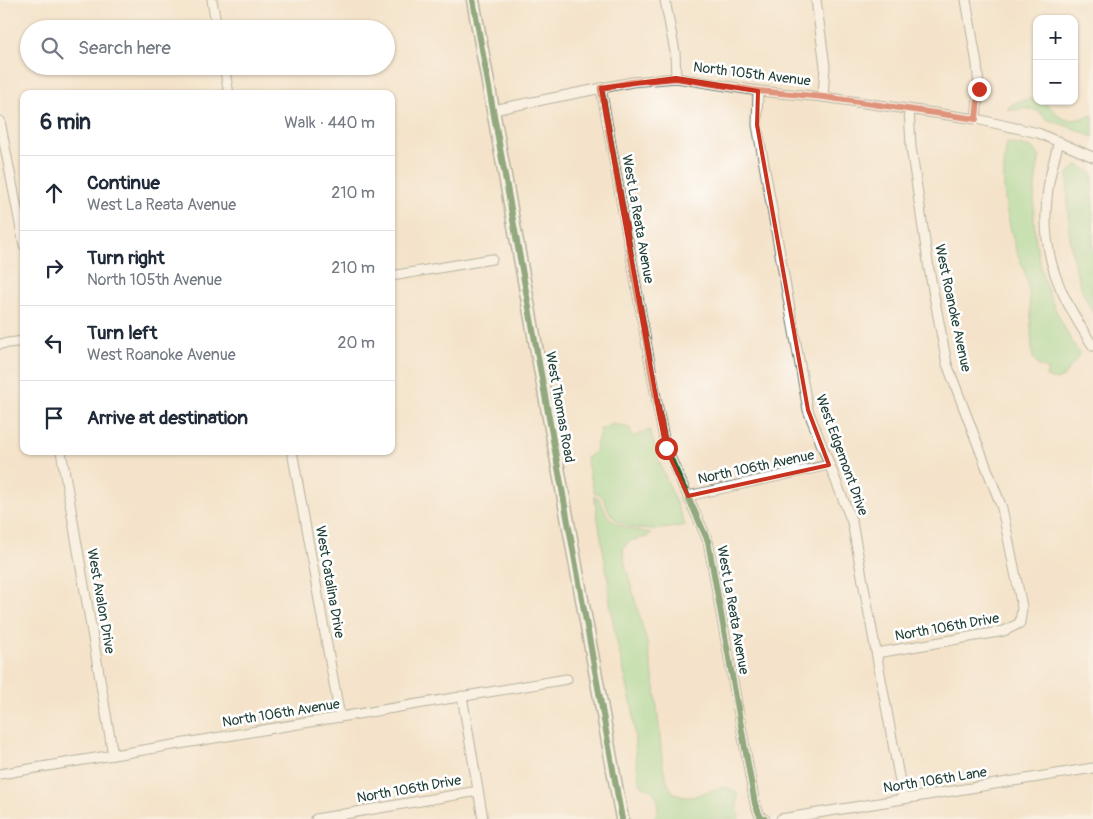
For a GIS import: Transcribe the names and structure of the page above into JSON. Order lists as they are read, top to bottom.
{
  "streets": {
    "main road": ["West Thomas Road"],
    "street": [
      "North 105th Avenue",
      "West La Reata Avenue",
      "West Roanoke Avenue",
      "West Edgemont Drive",
      "North 106th Avenue",
      "West Catalina Drive",
      "West Avalon Drive",
      "North 106th Drive",
      "North 106th Lane"
    ]
  },
  "crossings": [
    ["North 105th Avenue", "West La Reata Avenue"],
    ["North 105th Avenue", "West Roanoke Avenue"],
    ["North 105th Avenue", "West Thomas Road"],
    ["North 105th Avenue", "West Edgemont Drive"],
    ["West La Reata Avenue", "North 106th Avenue"],
    ["West Roanoke Avenue", "North 106th Drive"],
    ["West Edgemont Drive", "North 106th Avenue"],
    ["West Edgemont Drive", "North 106th Drive"],
    ["West Edgemont Drive", "North 106th Lane"],
    ["North 106th Avenue", "West Catalina Drive"],
    ["North 106th Avenue", "West Avalon Drive"]
  ],
  "page": {
    "map_buttons": ["+", "−"],
    "search": "Search here",
    "heading": ["6 min", "Walk · 440 m"],
    "list": [
      ["Continue", "West La Reata Avenue", "210 m"],
      ["Turn right", "North 105th Avenue", "210 m"],
      ["Turn left", "West Roanoke Avenue", "20 m"],
      "Arrive at destination"
    ]
  }
}
